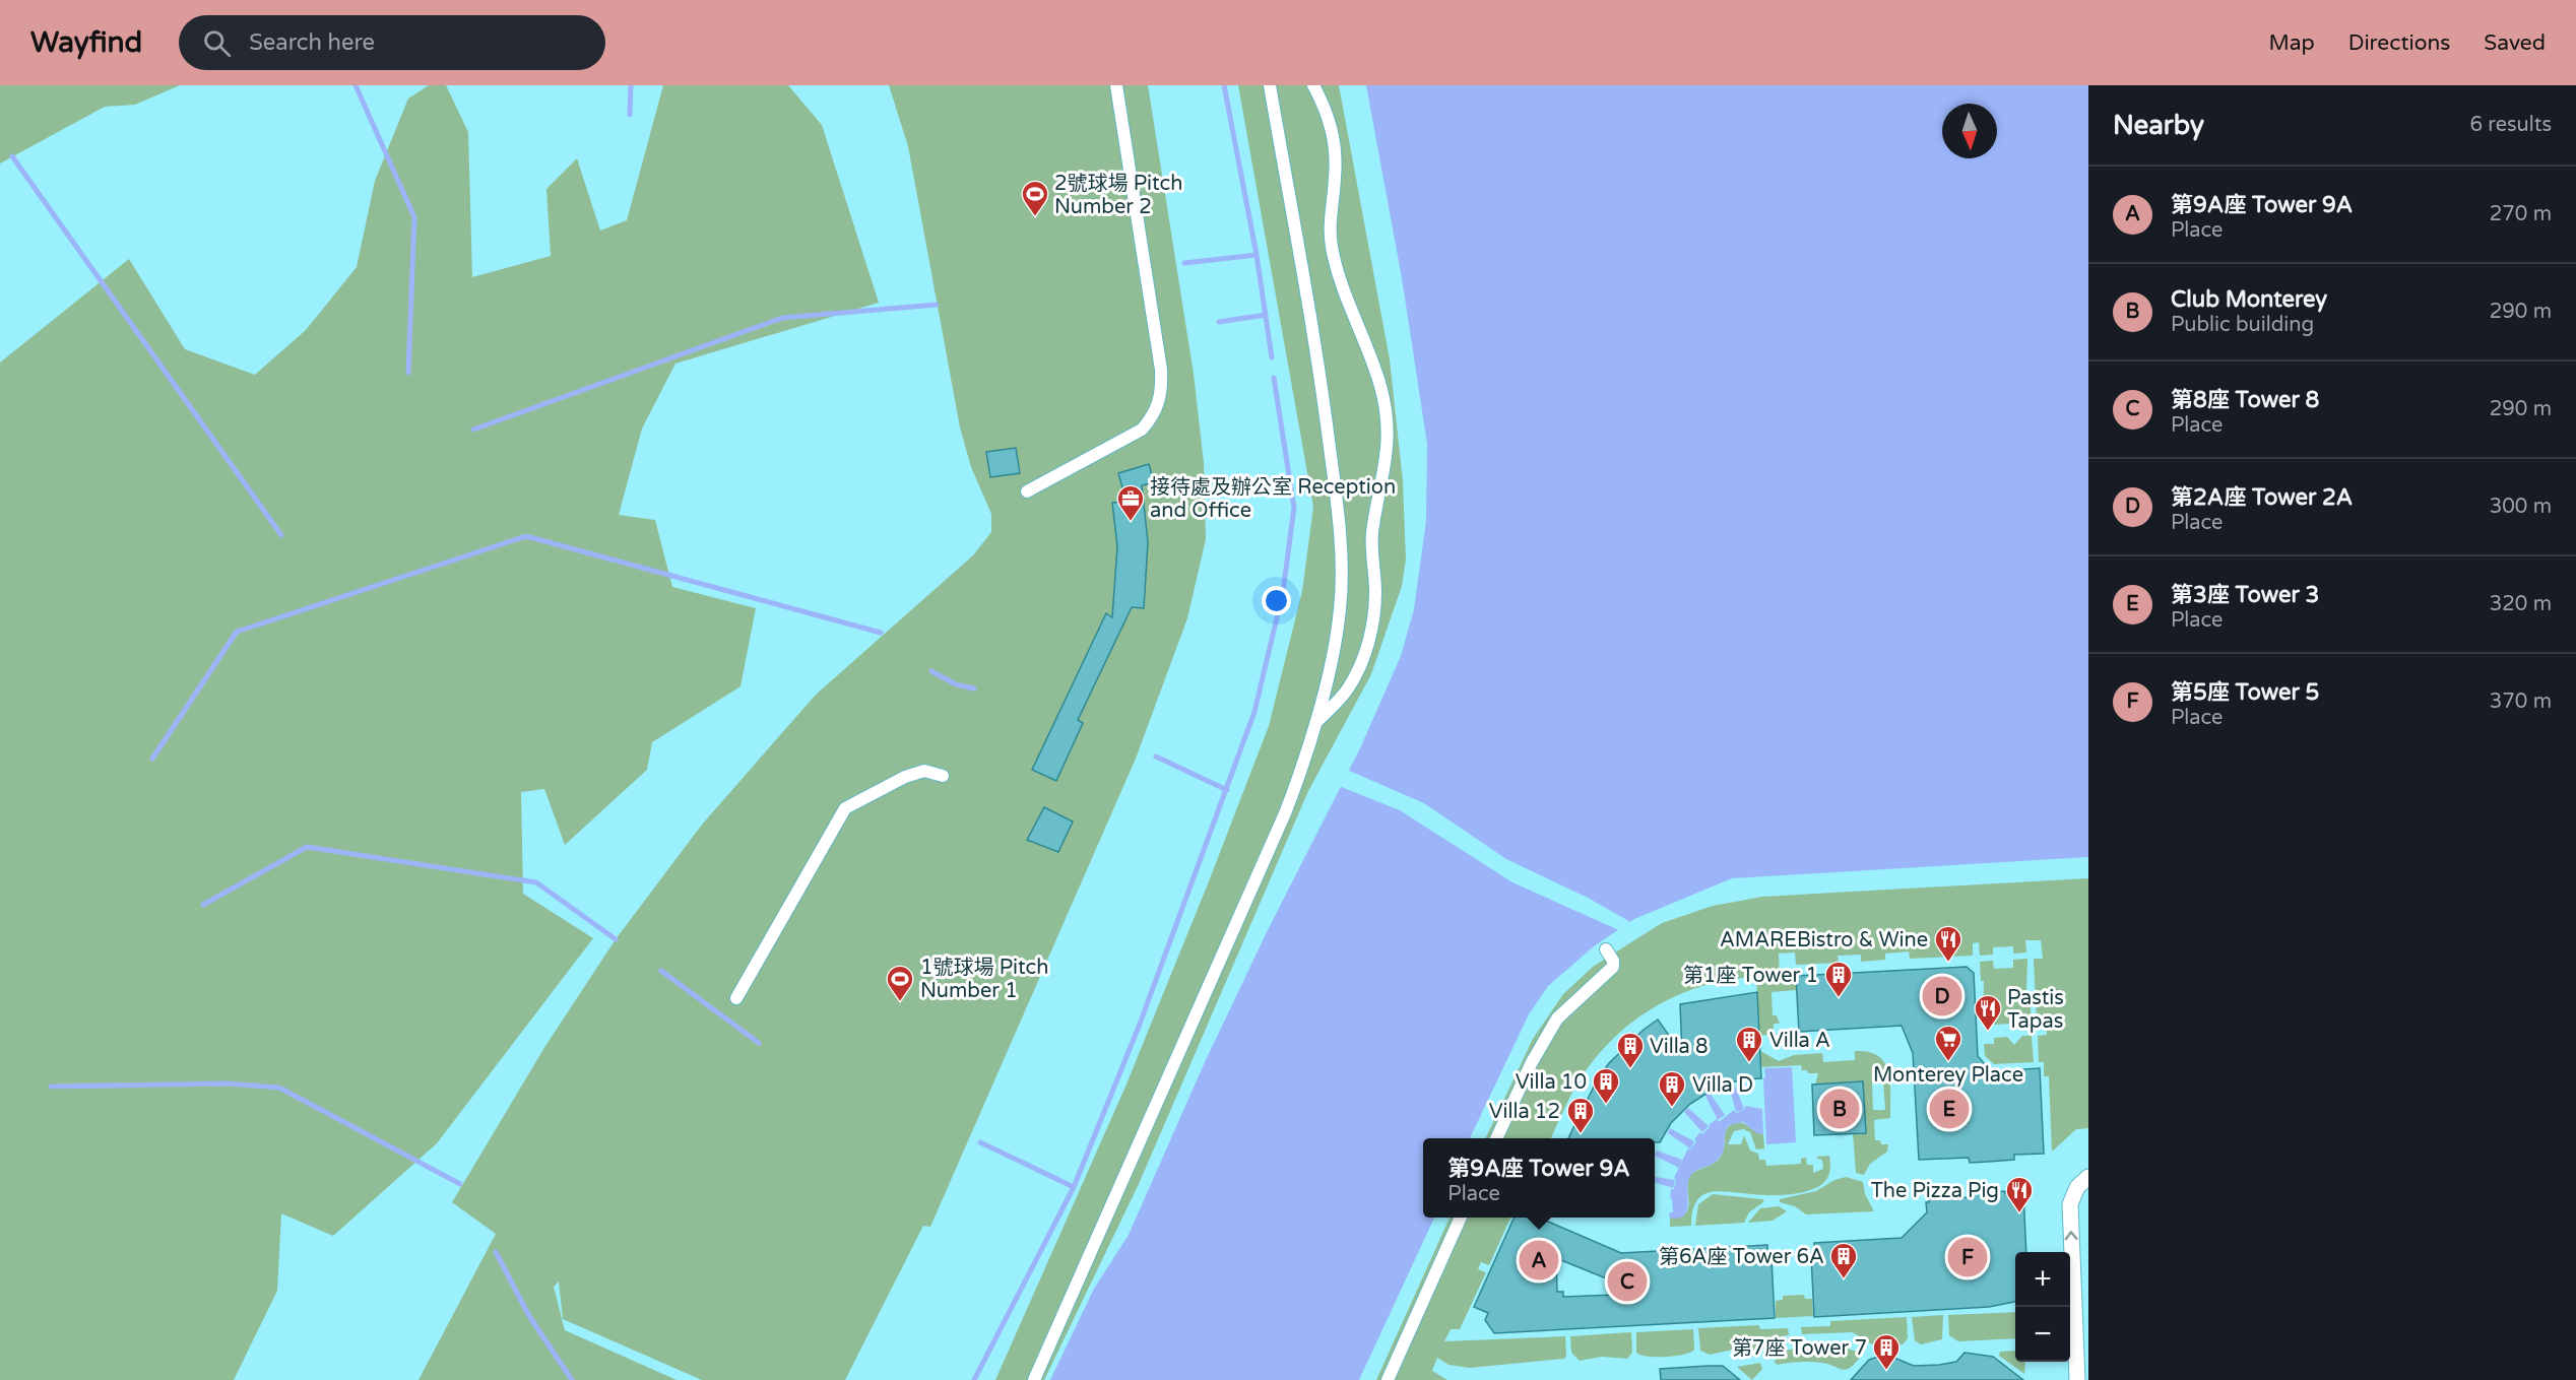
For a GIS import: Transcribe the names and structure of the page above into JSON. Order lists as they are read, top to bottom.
{
  "places": {
    "sports": ["2號球場 Pitch Number 2", "1號球場 Pitch Number 1"],
    "office": ["接待處及辦公室 Reception and Office"],
    "restaurant": ["AMAREBistro & Wine", "Pastis Tapas", "The Pizza Pig"],
    "building": [
      "第1座 Tower 1",
      "Villa A",
      "Villa 8",
      "Villa 10",
      "Villa D",
      "Villa 12",
      "第6A座 Tower 6A",
      "第7座 Tower 7"
    ],
    "supermarket": ["Monterey Place"]
  },
  "north": "bottom",
  "page": {
    "header": "Wayfind",
    "search": "Search here",
    "nav": ["Map", "Directions", "Saved"],
    "heading": ["Nearby", "6 results"],
    "list": [
      {
        "mark": "A",
        "name": "第9A座 Tower 9A",
        "note": "Place",
        "value": "270 m"
      },
      {
        "mark": "B",
        "name": "Club Monterey",
        "note": "Public building",
        "value": "290 m"
      },
      {
        "mark": "C",
        "name": "第8座 Tower 8",
        "note": "Place",
        "value": "290 m"
      },
      {
        "mark": "D",
        "name": "第2A座 Tower 2A",
        "note": "Place",
        "value": "300 m"
      },
      {
        "mark": "E",
        "name": "第3座 Tower 3",
        "note": "Place",
        "value": "320 m"
      },
      {
        "mark": "F",
        "name": "第5座 Tower 5",
        "note": "Place",
        "value": "370 m"
      }
    ],
    "pins": [
      "D",
      "B",
      "E",
      "F",
      "A",
      "C"
    ],
    "popup": ["第9A座 Tower 9A", "Place"],
    "map_buttons": ["+", "−"]
  }
}
